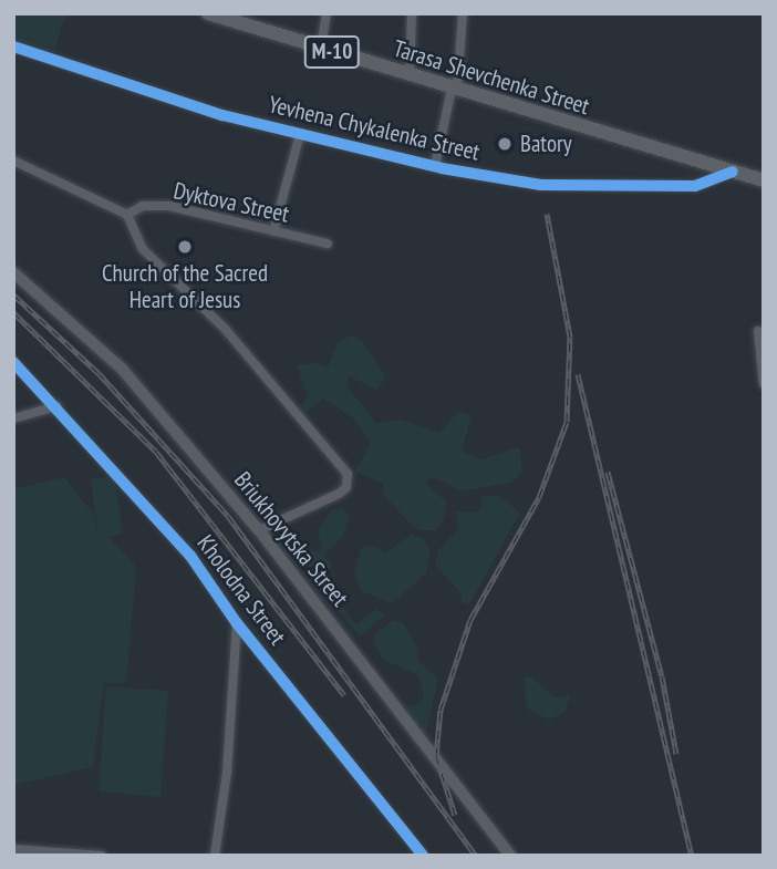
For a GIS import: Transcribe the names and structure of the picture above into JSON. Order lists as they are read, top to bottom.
{
  "streets": {
    "main road": ["М-10", "Tarasa Shevchenka Street", "Briukhovytska Street"],
    "street": ["Yevhena Chykalenka Street", "Dyktova Street", "Kholodna Street"]
  },
  "crossings": [
    ["Tarasa Shevchenka Street", "Yevhena Chykalenka Street"],
    ["Yevhena Chykalenka Street", "Dyktova Street"]
  ],
  "places": ["Batory", "Church of the Sacred Heart of Jesus"]
}
